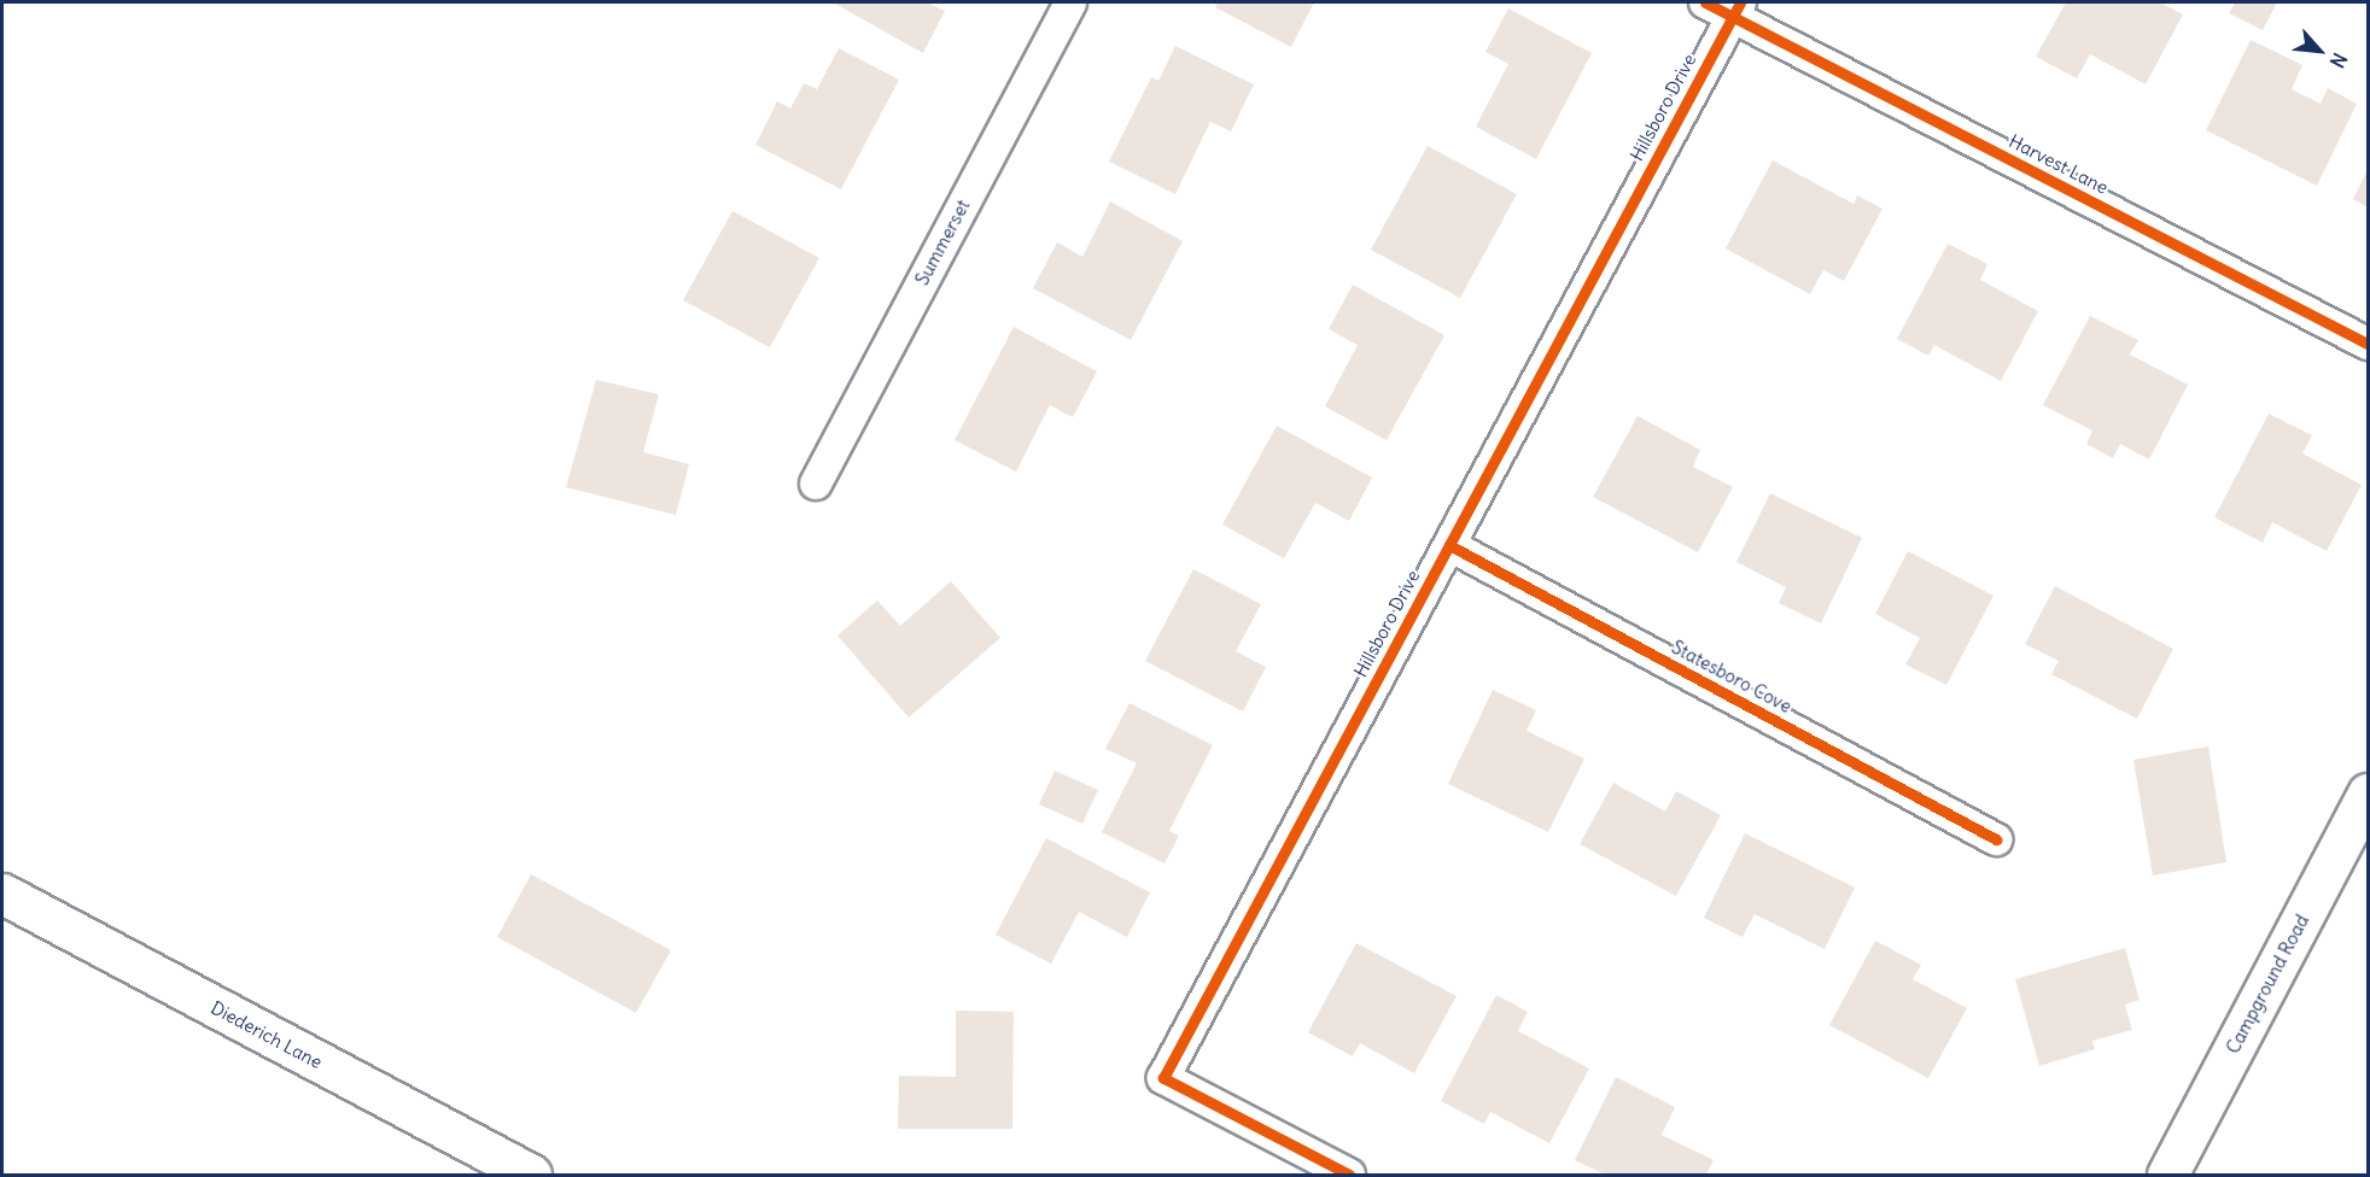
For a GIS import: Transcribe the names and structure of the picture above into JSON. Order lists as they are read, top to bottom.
{
  "streets": {
    "street": [
      "Hillsboro Drive",
      "Harvest Lane",
      "Summerset",
      "Statesboro Cove",
      "Campground Road",
      "Diederich Lane"
    ]
  },
  "crossings": [
    ["Hillsboro Drive", "Harvest Lane"],
    ["Hillsboro Drive", "Statesboro Cove"]
  ],
  "north": "bottom right"
}
